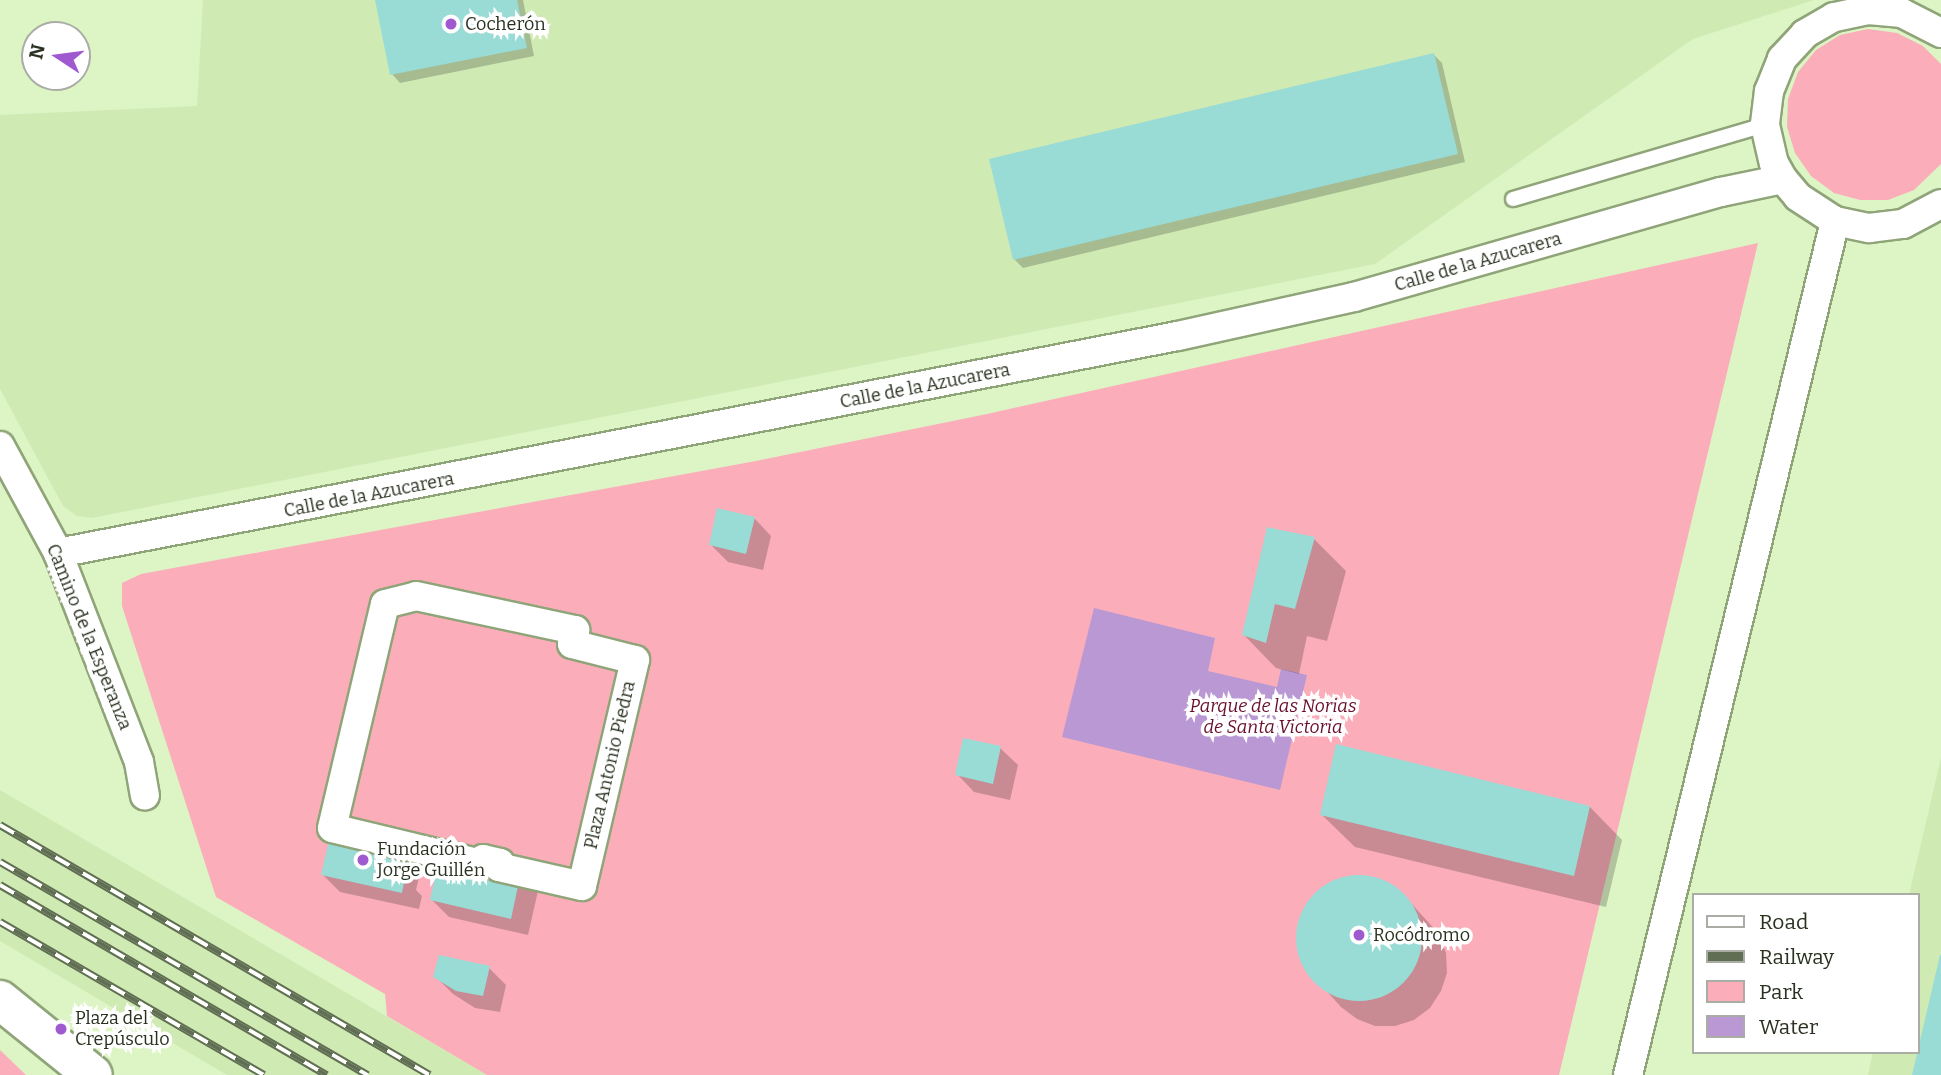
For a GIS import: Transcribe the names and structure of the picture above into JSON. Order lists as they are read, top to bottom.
{
  "streets": {
    "street": ["Calle de la Azucarera", "Camino de la Esperanza", "Plaza Antonio Piedra"]
  },
  "crossings": [
    ["Calle de la Azucarera", "Camino de la Esperanza"]
  ],
  "parks": ["Parque de las Norias de Santa Victoria"],
  "places": [
    "Cocherón",
    "Fundación Jorge Guillén",
    "Rocódromo",
    "Plaza del Crepúsculo"
  ],
  "legend": [
    "Road",
    "Railway",
    "Park",
    "Water"
  ],
  "north": "left"
}
